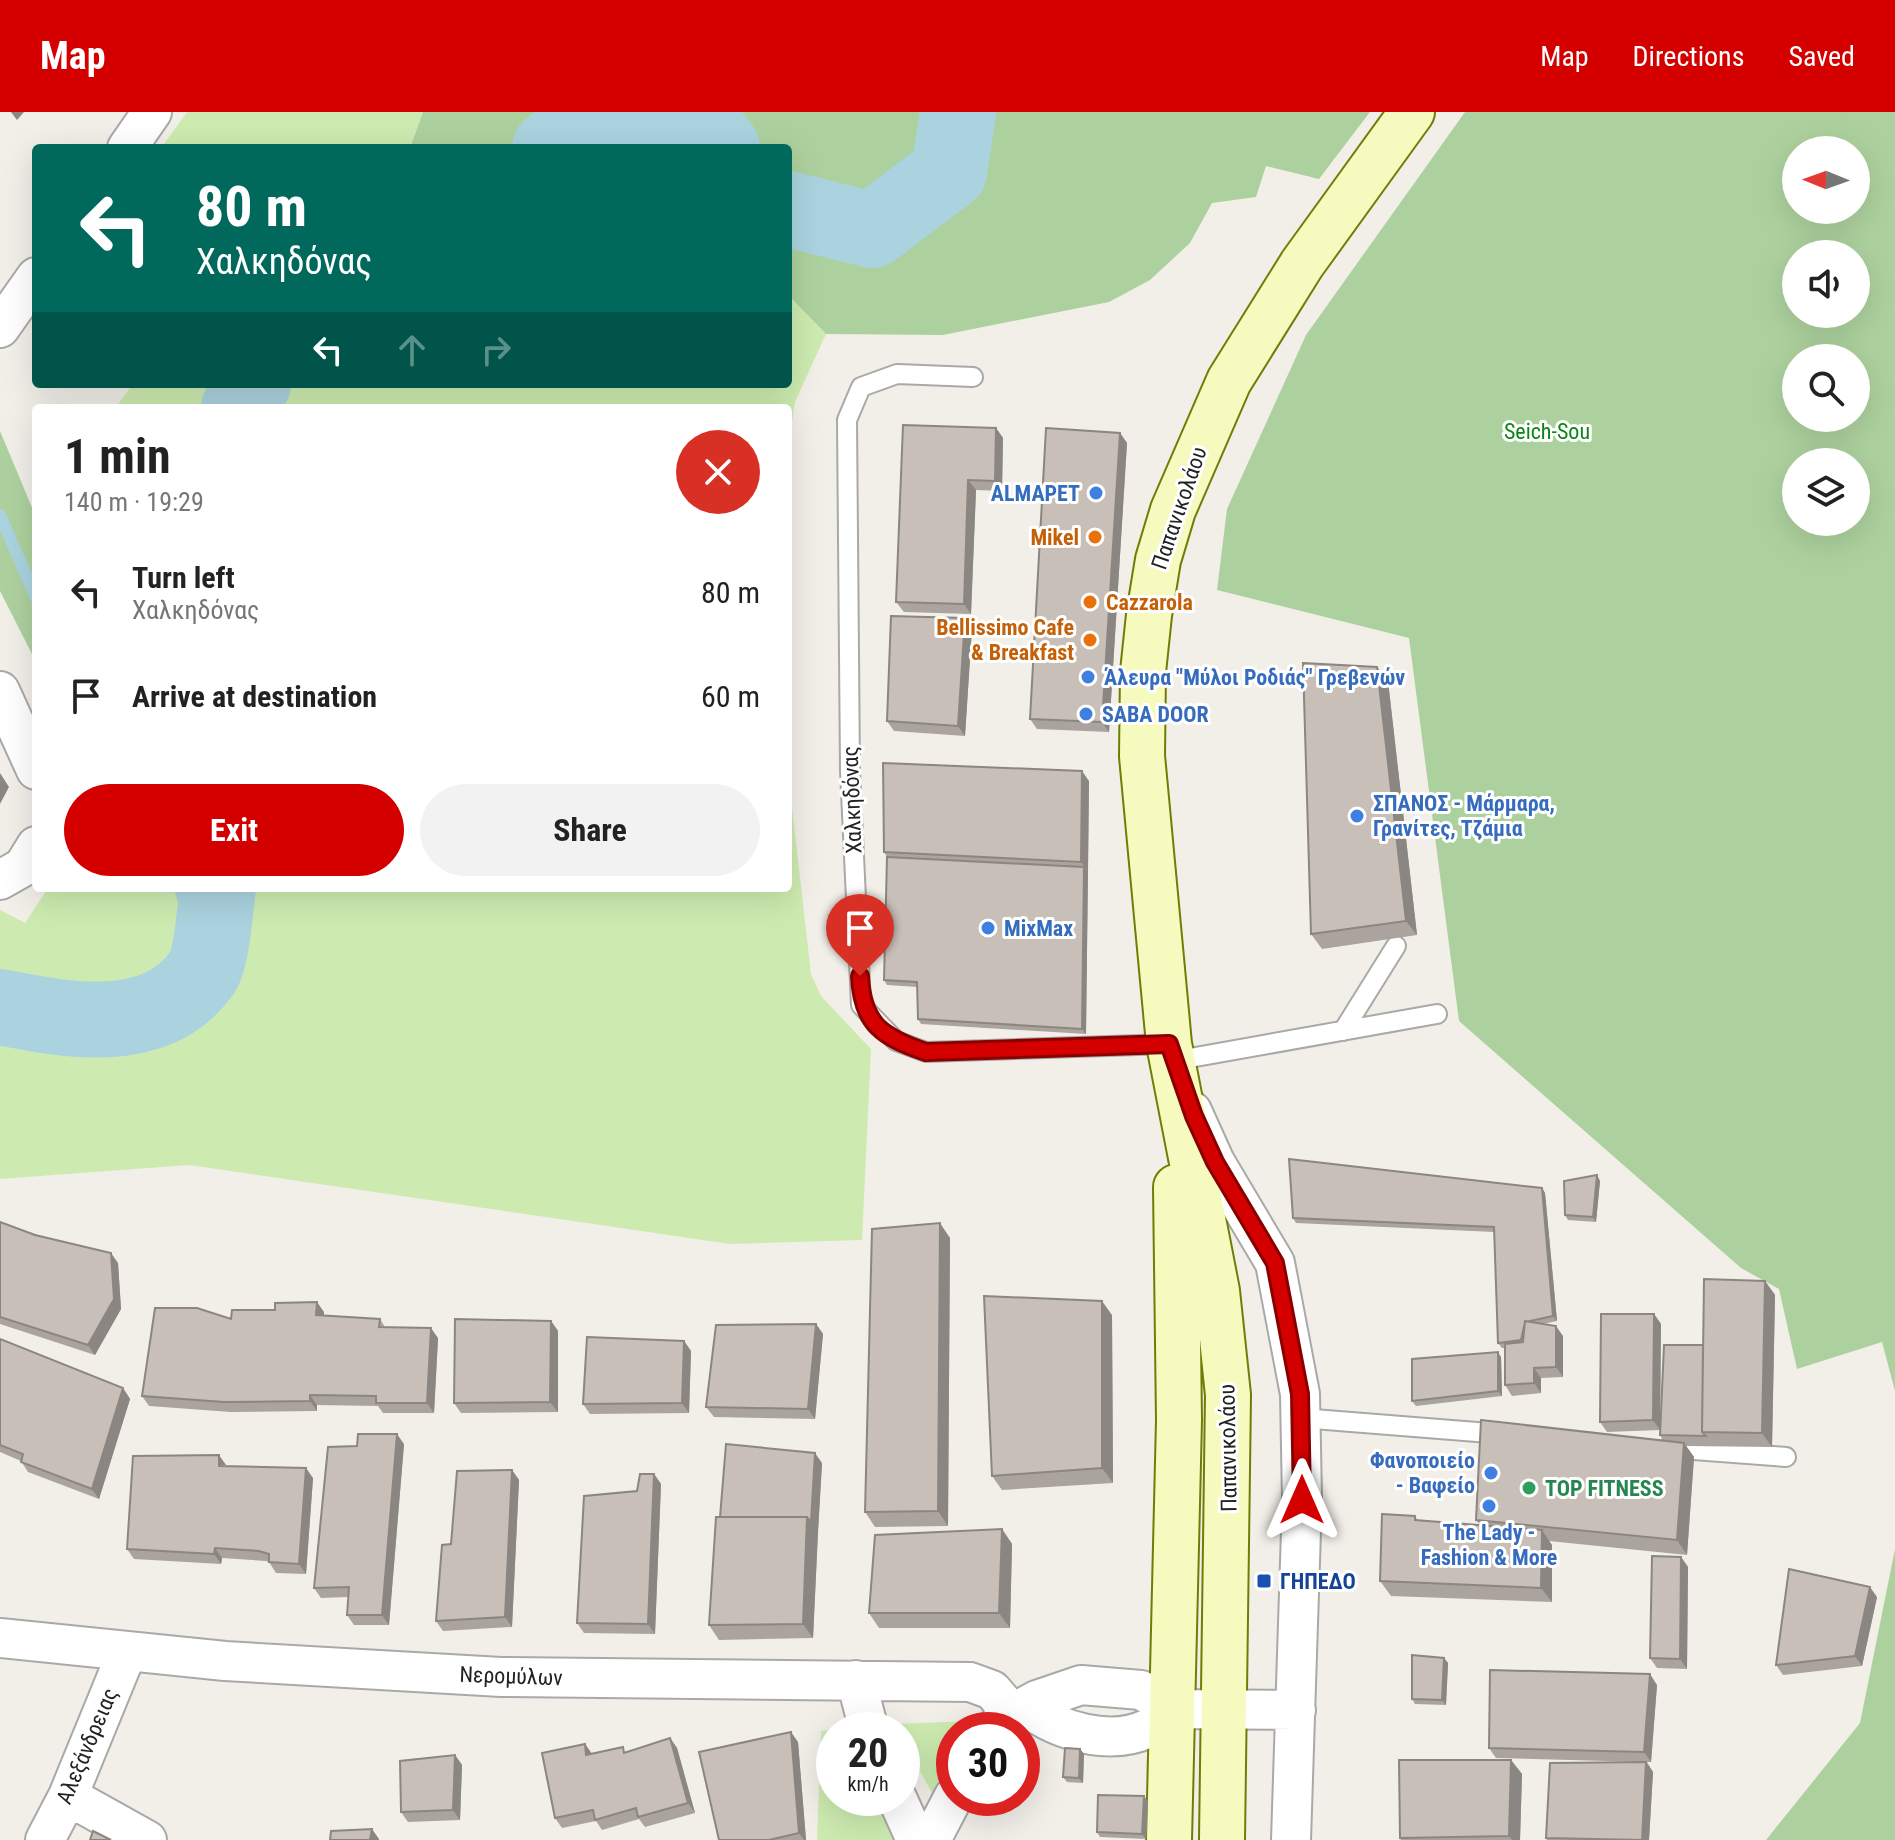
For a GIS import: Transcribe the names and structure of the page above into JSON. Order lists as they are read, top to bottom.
{
  "streets": {
    "main road": ["Παπανικολάου"],
    "street": ["Νερομύλων", "Αλεξάνδρειας"],
    "lane": ["Χαλκηδόνας"]
  },
  "crossings": [
    ["Παπανικολάου", "Χαλκηδόνας"],
    ["Παπανικολάου", "Νερομύλων"],
    ["Νερομύλων", "Αλεξάνδρειας"]
  ],
  "parks": ["Seich-Sou"],
  "places": {
    "other": [
      "ALMAPET",
      "Mikel",
      "Cazzarola",
      "Bellissimo Cafe & Breakfast",
      "Άλευρα \"Μύλοι Ροδιάς\" Γρεβενών",
      "SABA DOOR",
      "ΣΠΑΝΟΣ - Μάρμαρα, Γρανίτες, Τζάμια",
      "MixMax",
      "Φανοποιείο - Βαφείο",
      "TOP FITNESS",
      "The Lady - Fashion & More"
    ],
    "transit": ["ΓΗΠΕΔΟ"]
  },
  "north": "left",
  "page": {
    "header": "Map",
    "nav": ["Map", "Directions", "Saved"],
    "turn": ["80 m", "Χαλκηδόνας"],
    "heading": ["1 min", "140 m · 19:29"],
    "list": [
      {
        "name": "Turn left",
        "note": "Χαλκηδόνας",
        "value": "80 m"
      },
      {
        "name": "Arrive at destination",
        "value": "60 m"
      }
    ],
    "buttons": ["Exit", "Share"],
    "speed": "20 km/h",
    "limit": "30"
  }
}
